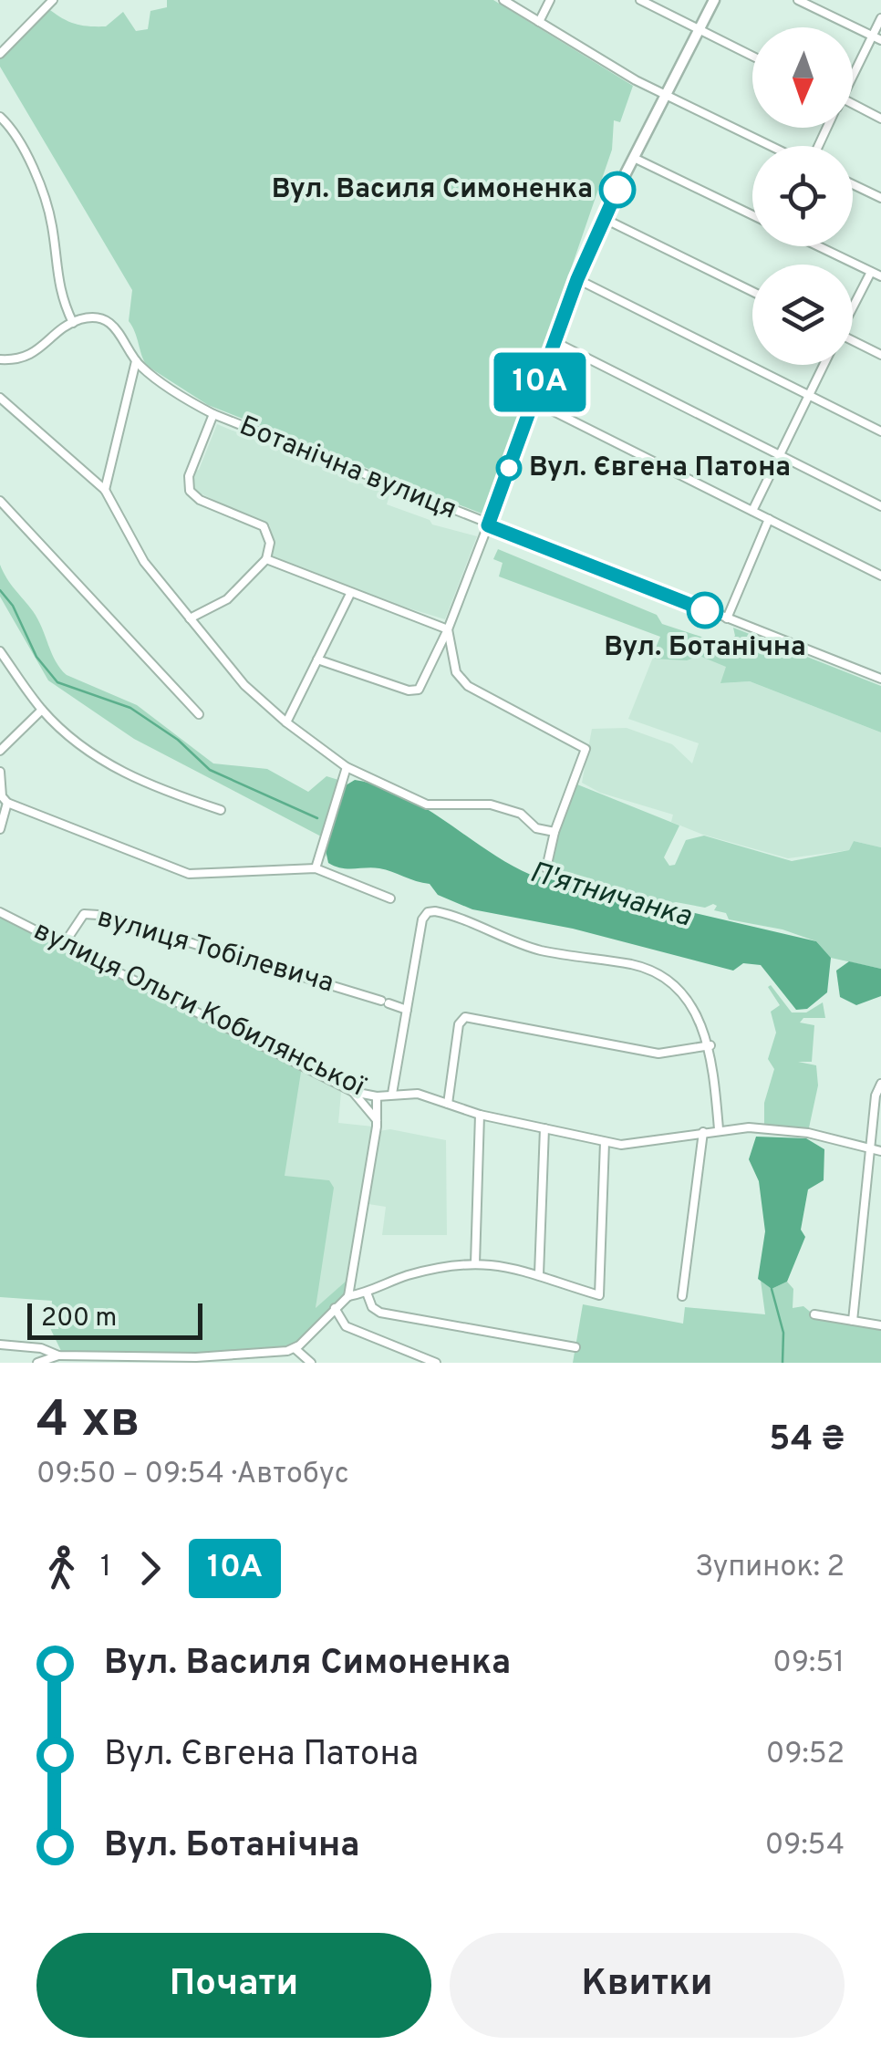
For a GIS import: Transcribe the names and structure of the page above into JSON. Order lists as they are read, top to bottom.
{
  "streets": {
    "street": ["Ботанічна вулиця", "вулиця Тобілевича", "вулиця Ольги Кобилянської"]
  },
  "crossings": [
    ["вулиця Тобілевича", "вулиця Ольги Кобилянської"]
  ],
  "water": ["П'ятничанка"],
  "places": ["Вул. Василя Симоненка", "Вул. Євгена Патона", "Вул. Ботанічна"],
  "lines": ["bus line 10А"],
  "scale_bar": "200 m",
  "north": "bottom",
  "page": {
    "on_map": "10А",
    "scale": "200 m",
    "heading": ["4 хв", "09:50 – 09:54 · Автобус", "54 ₴"],
    "legs": ["1", "10А", "Зупинок: 2"],
    "list": [
      {
        "name": "Вул. Василя Симоненка",
        "value": "09:51"
      },
      {
        "name": "Вул. Євгена Патона",
        "value": "09:52"
      },
      {
        "name": "Вул. Ботанічна",
        "value": "09:54"
      }
    ],
    "buttons": ["Почати", "Квитки"]
  }
}
